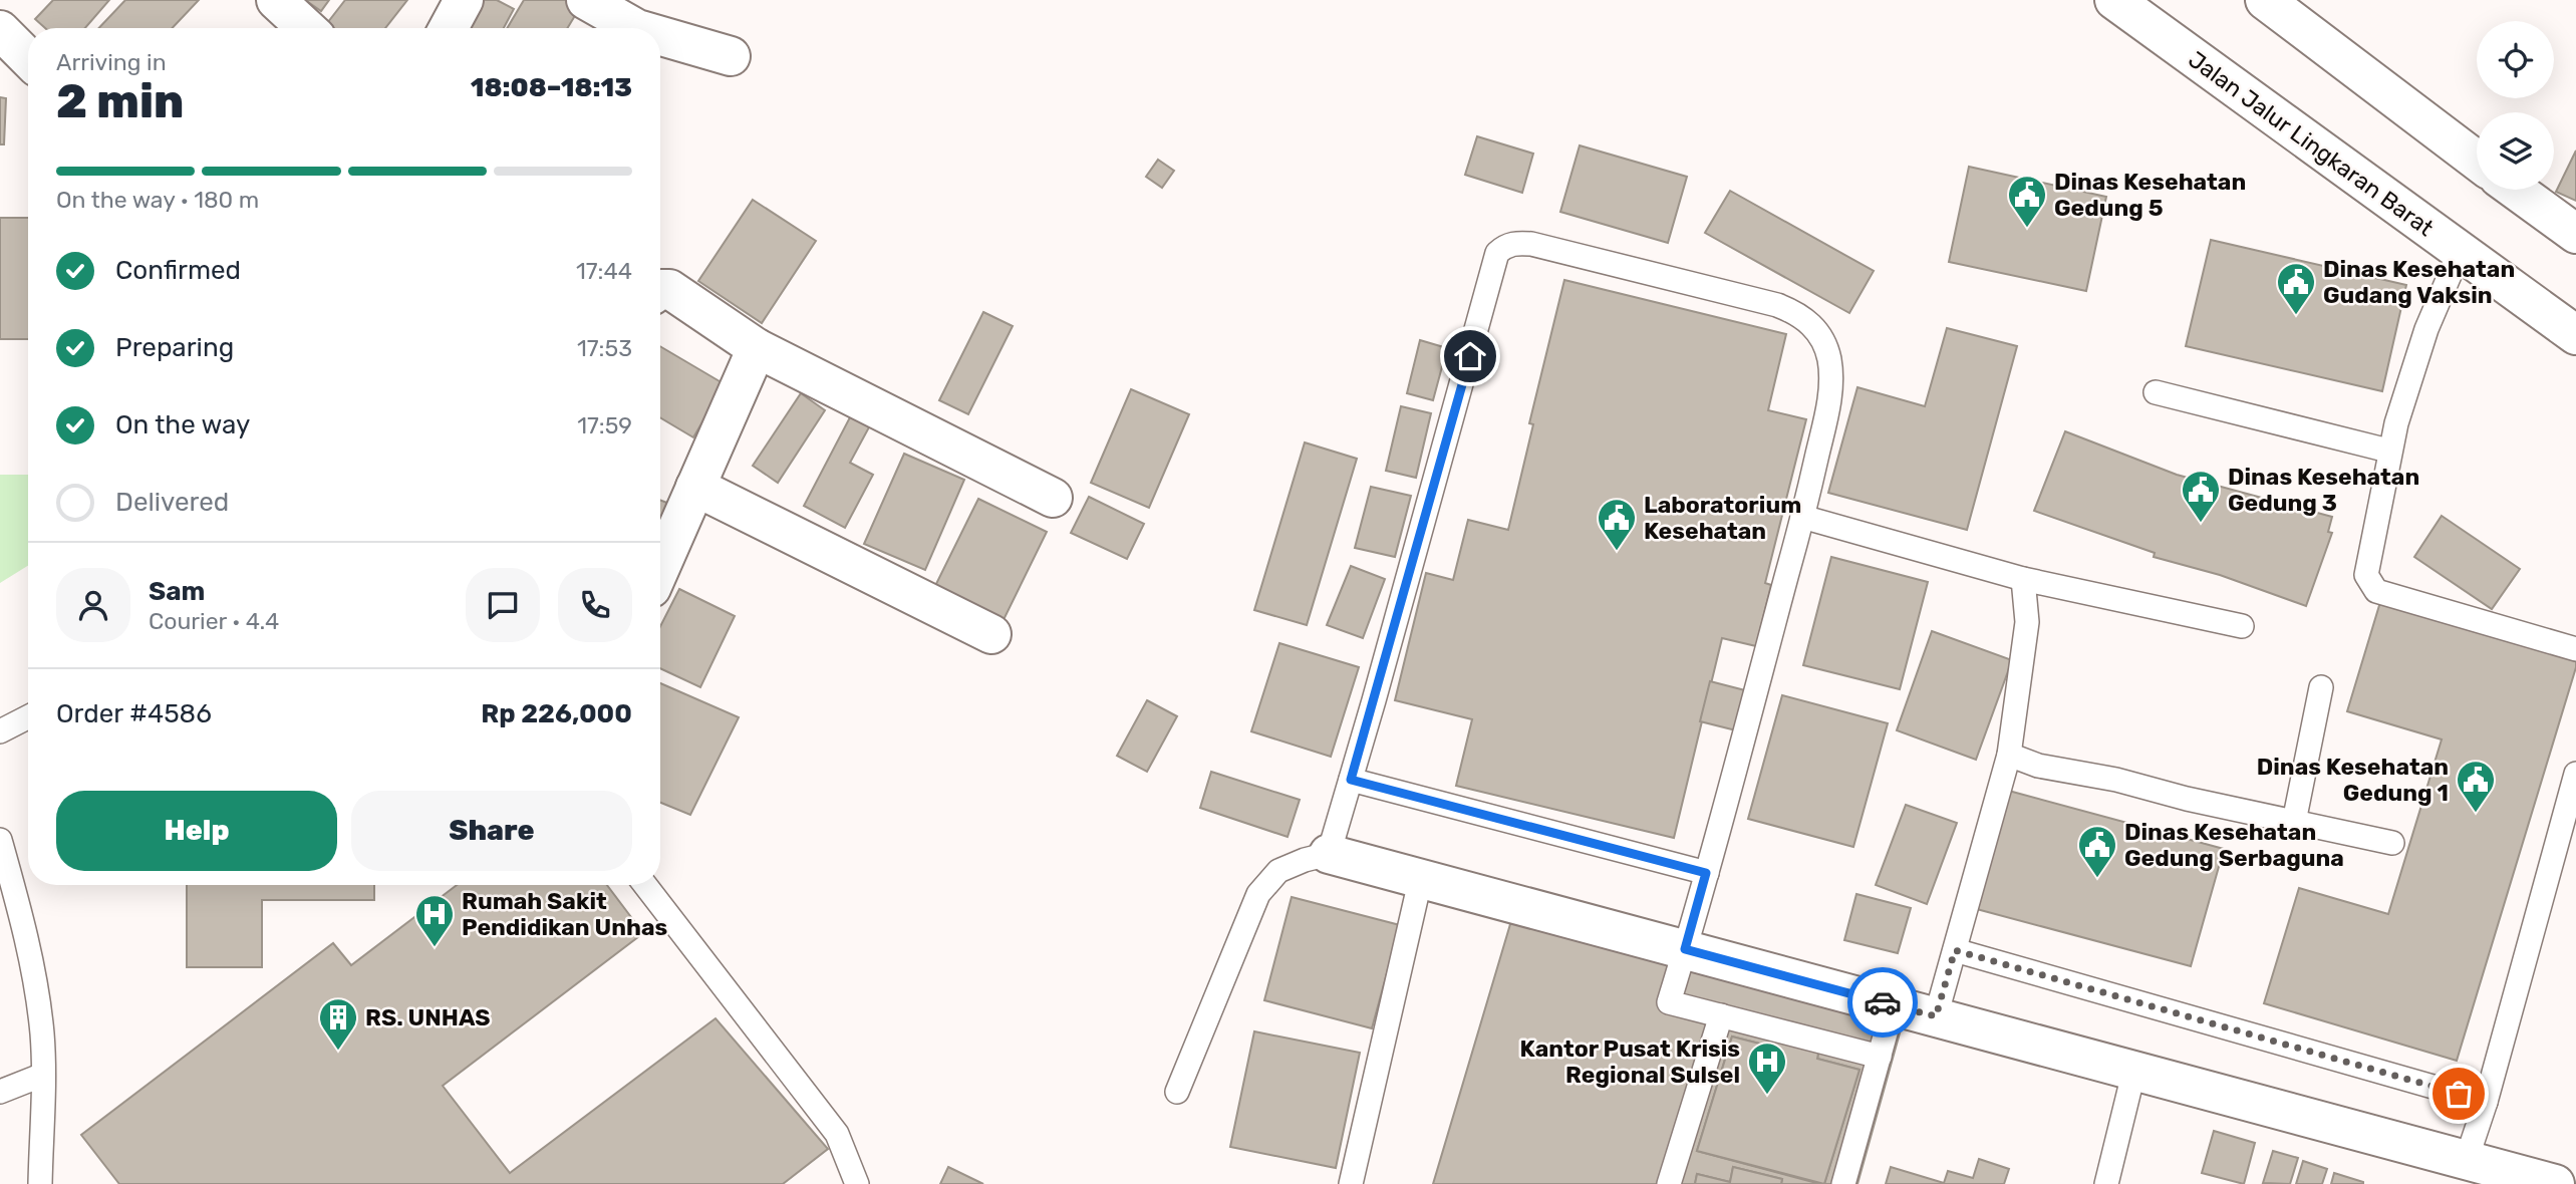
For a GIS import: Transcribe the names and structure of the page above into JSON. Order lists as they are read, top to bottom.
{
  "streets": {
    "street": ["Jalan Jalur Lingkaran Barat"]
  },
  "places": {
    "public building": [
      "Dinas Kesehatan Gedung 5",
      "Dinas Kesehatan Gudang Vaksin",
      "Dinas Kesehatan Gedung 3",
      "Laboratorium Kesehatan",
      "Dinas Kesehatan Gedung 1",
      "Dinas Kesehatan Gedung Serbaguna"
    ],
    "hospital": ["Rumah Sakit Pendidikan Unhas", "Kantor Pusat Krisis Regional Sulsel"],
    "building": ["RS. UNHAS"]
  },
  "page": {
    "heading": ["2 min", "Arriving in", "18:08–18:13"],
    "panel": [
      "Sam",
      "Courier · 4.4",
      "Order #4586",
      "Rp 226,000"
    ],
    "bar": "On the way · 180 m",
    "list": [
      ["Confirmed", "17:44"],
      ["Preparing", "17:53"],
      ["On the way", "17:59"],
      "Delivered"
    ],
    "buttons": ["Help", "Share"]
  }
}
